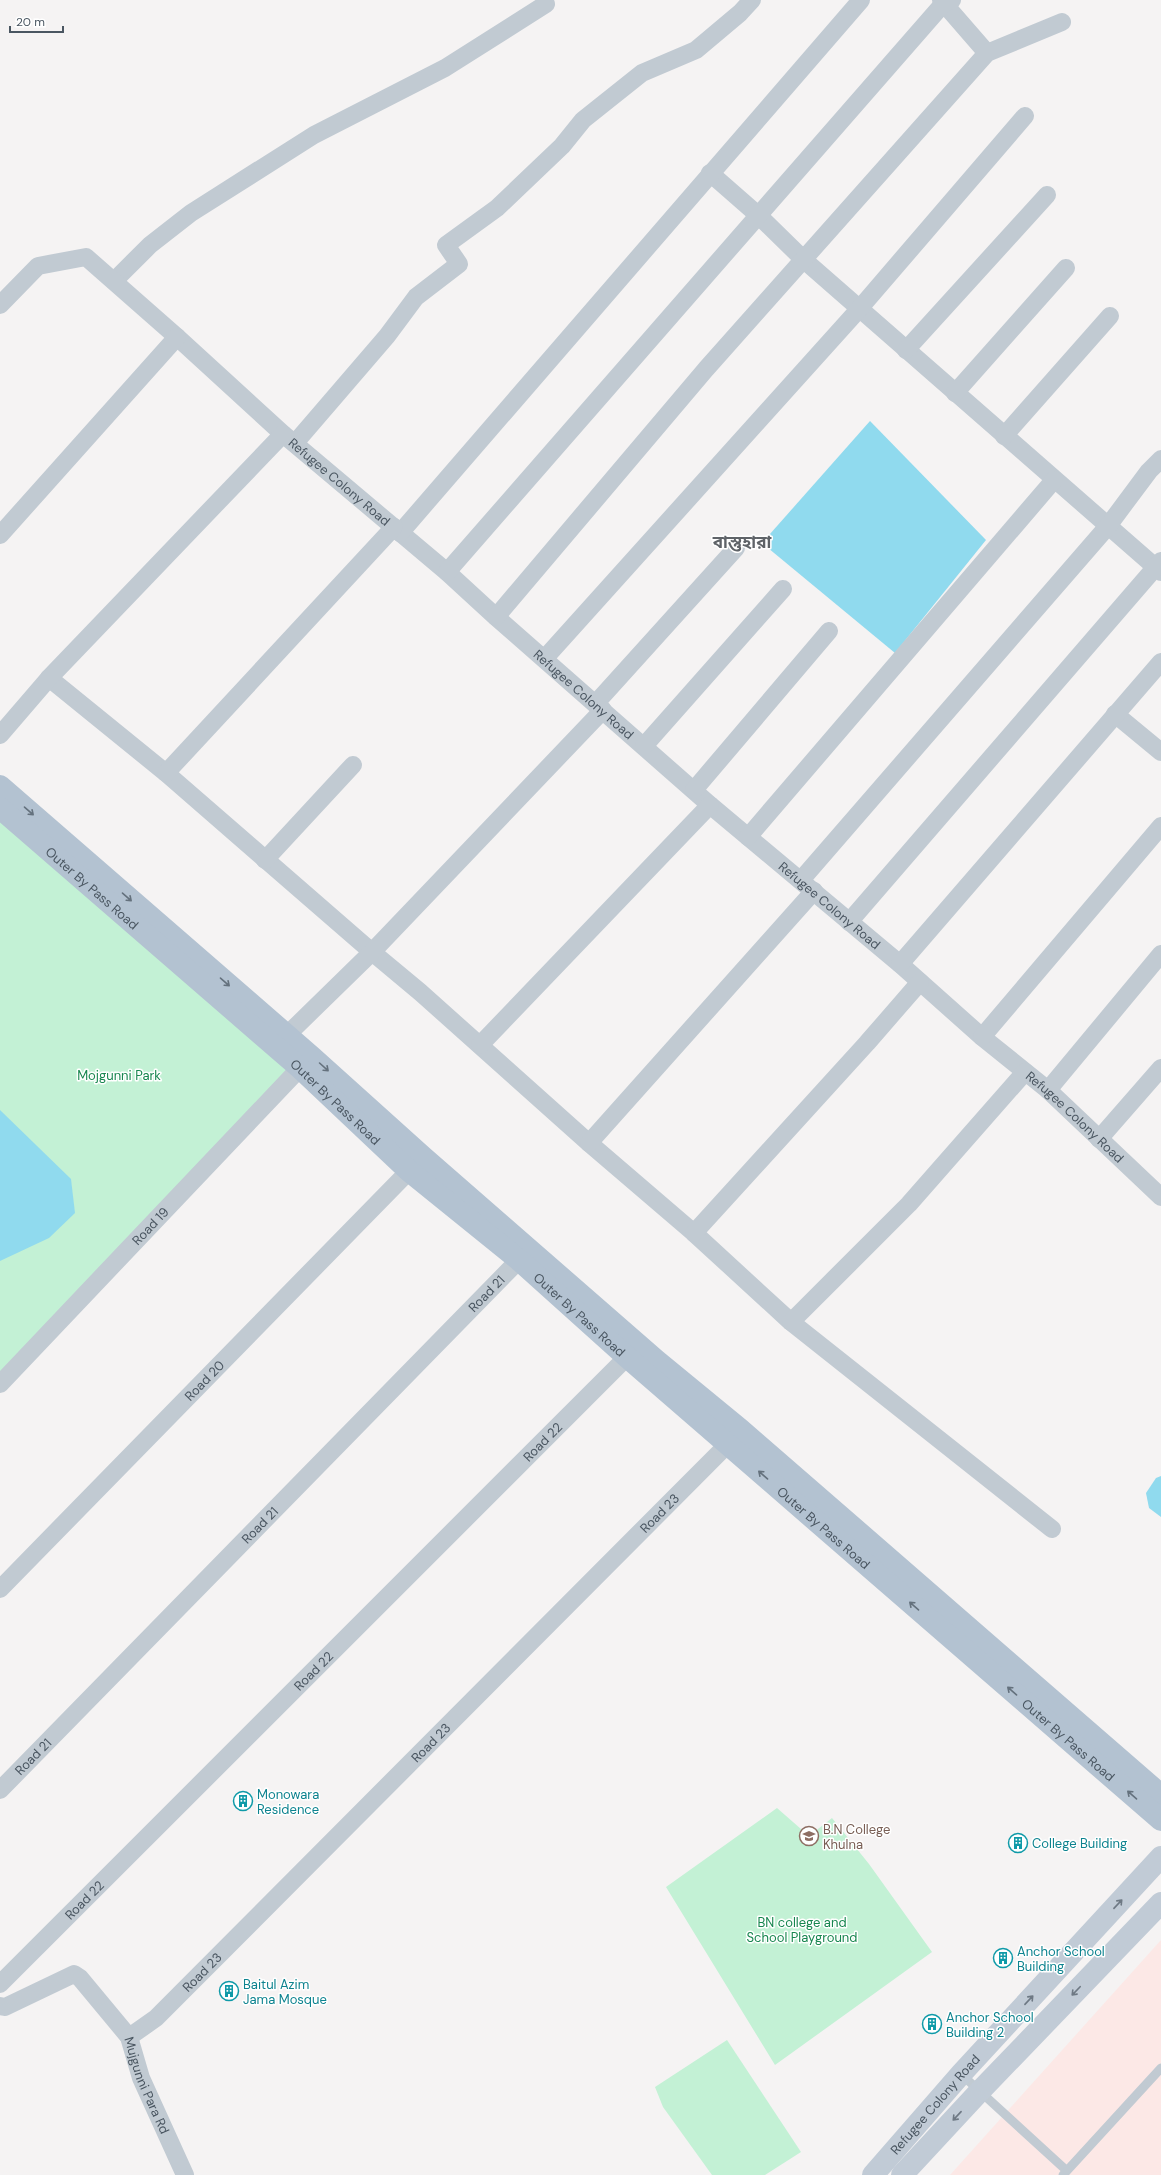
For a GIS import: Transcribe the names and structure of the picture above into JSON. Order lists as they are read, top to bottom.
{
  "streets": {
    "main road": ["Refugee Colony Road", "Outer By Pass Road"],
    "street": [
      "Road 19",
      "Road 21",
      "Road 20",
      "Road 22",
      "Road 23",
      "Mujgunni Para Rd"
    ]
  },
  "crossings": [
    ["Outer By Pass Road", "Road 19"],
    ["Outer By Pass Road", "Road 21"],
    ["Outer By Pass Road", "Road 20"],
    ["Outer By Pass Road", "Road 22"],
    ["Outer By Pass Road", "Road 23"],
    ["Road 23", "Mujgunni Para Rd"]
  ],
  "districts": ["বাস্তুহারা"],
  "parks": ["Mojgunni Park", "BN college and School Playground"],
  "places": {
    "building": [
      "Monowara Residence",
      "College Building",
      "Anchor School Building",
      "Baitul Azim Jama Mosque",
      "Anchor School Building 2"
    ],
    "school or university": ["B.N College Khulna"]
  },
  "scale_bar": "20 m"
}
